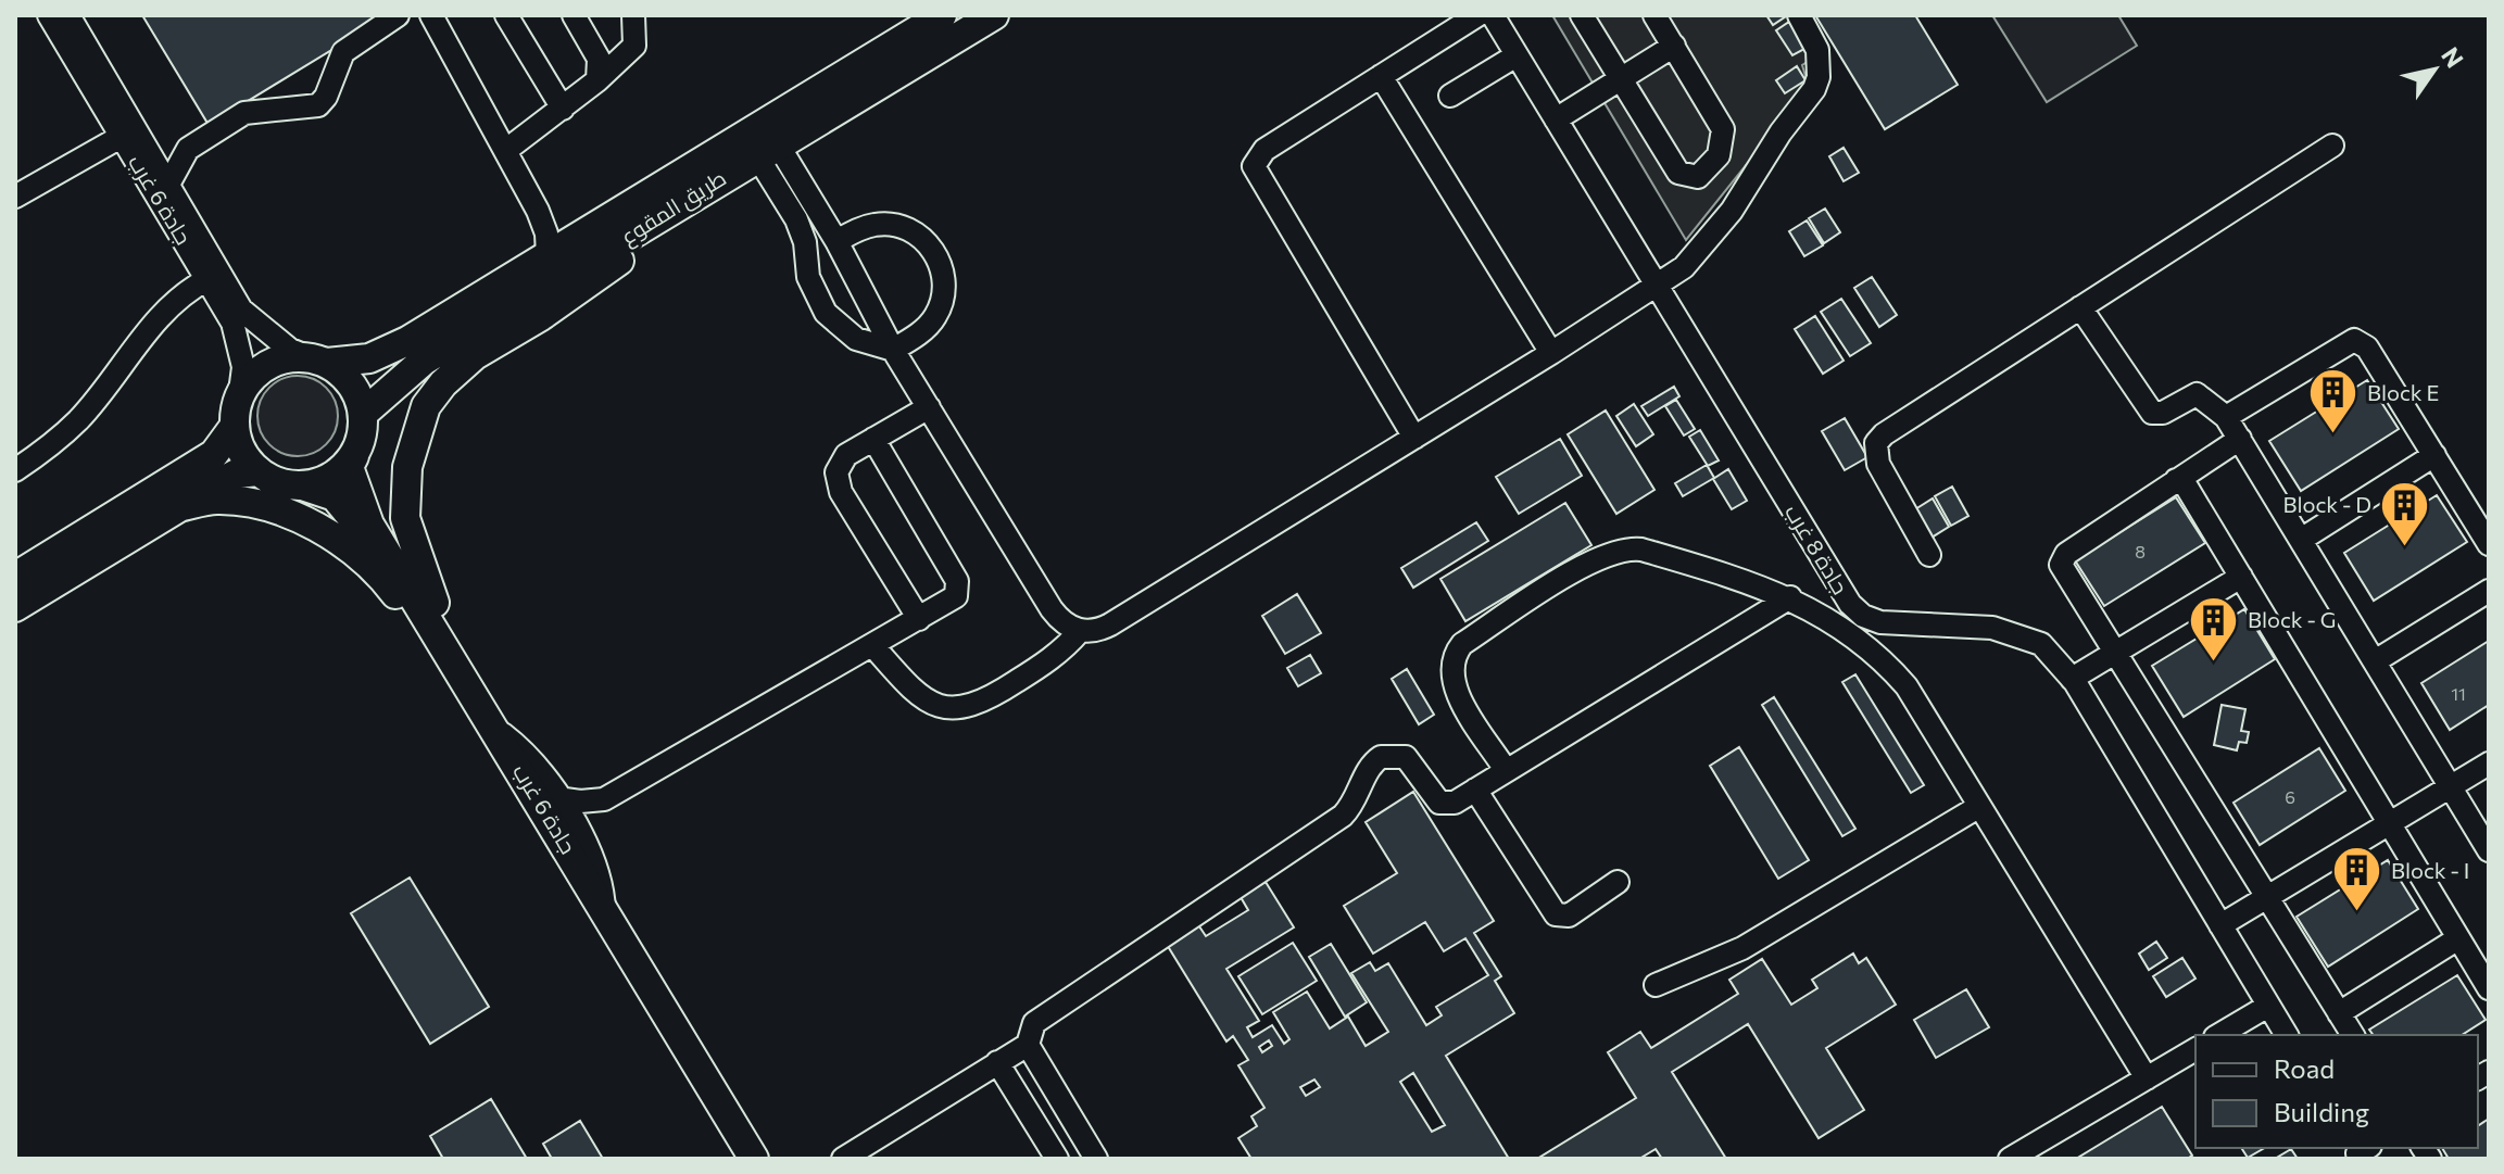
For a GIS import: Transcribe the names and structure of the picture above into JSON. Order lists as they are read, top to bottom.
{
  "streets": {
    "main road": ["جادة 6 غرب", "طريق المقوع"],
    "street": ["جادة 8 غرب"]
  },
  "crossings": [
    ["جادة 6 غرب", "طريق المقوع"]
  ],
  "places": {
    "building": [
      "Block E",
      "Block - D",
      "Block - G",
      "Block - I"
    ]
  },
  "house_numbers": ["8", "11", "6"],
  "legend": ["Road", "Building"],
  "north": "top right"
}
